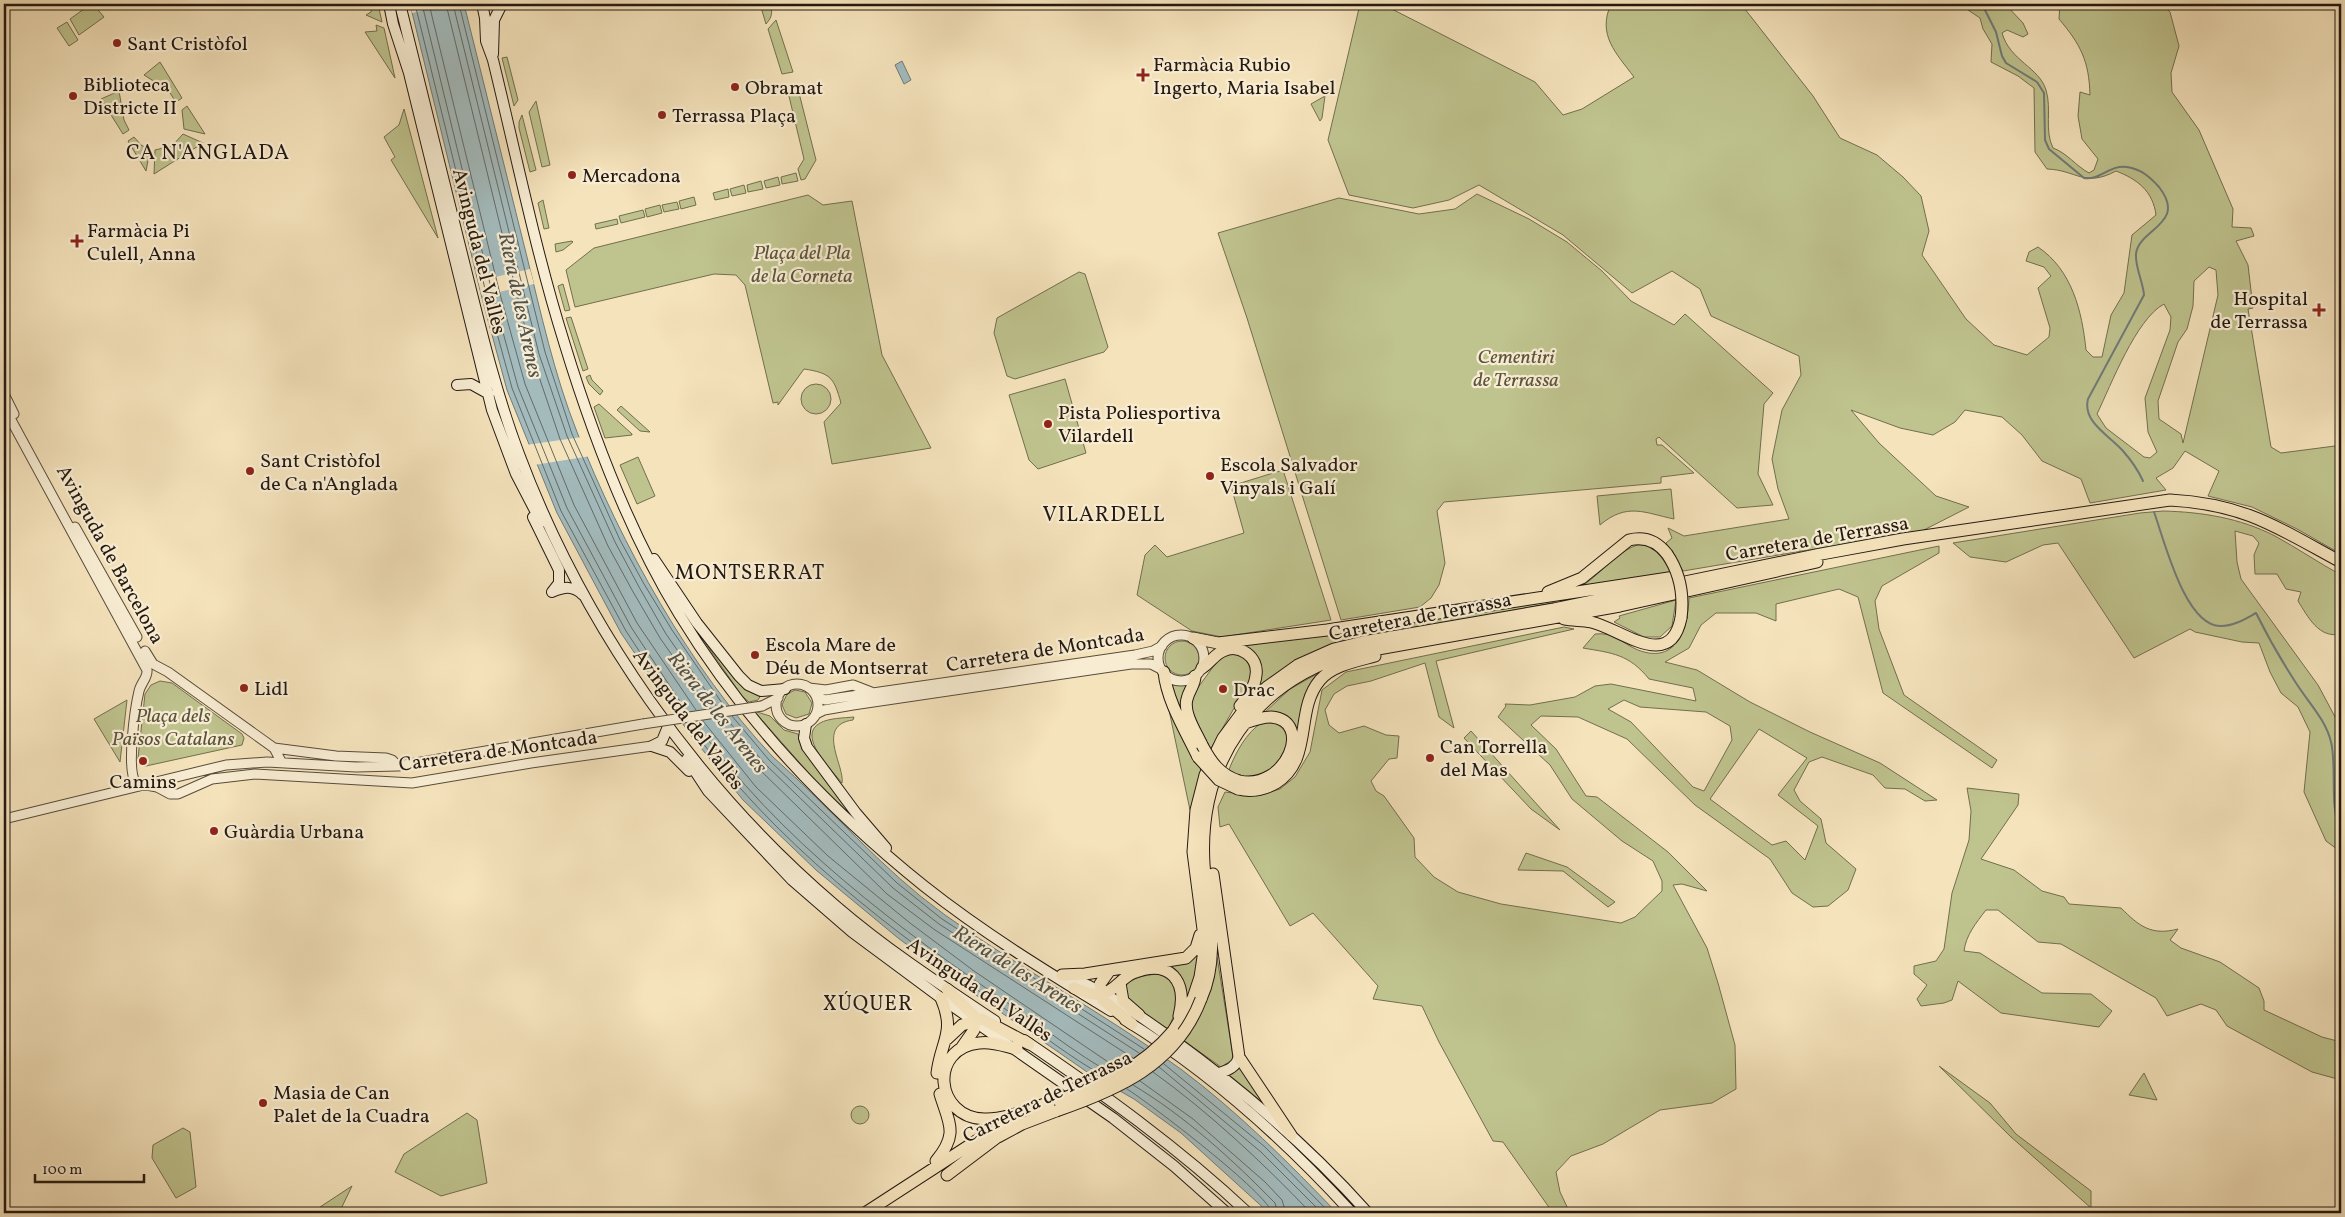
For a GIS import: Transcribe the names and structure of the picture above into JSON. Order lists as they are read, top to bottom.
{
  "streets": {
    "main road": ["Avinguda del Vallès", "Carretera de Terrassa"],
    "street": ["Avinguda de Barcelona", "Carretera de Montcada"]
  },
  "crossings": [
    ["Avinguda de Barcelona", "Carretera de Montcada"]
  ],
  "districts": [
    "CA N'ANGLADA",
    "VILARDELL",
    "MONTSERRAT",
    "XÚQUER"
  ],
  "water": ["Riera de les Arenes"],
  "parks": ["Plaça del Pla de la Corneta", "Cementiri de Terrassa", "Plaça dels Països Catalans"],
  "places": {
    "other": [
      "Sant Cristòfol",
      "Obramat",
      "Biblioteca Districte II",
      "Terrassa Plaça",
      "Mercadona",
      "Pista Poliesportiva Vilardell",
      "Sant Cristòfol de Ca n'Anglada",
      "Escola Salvador Vinyals i Galí",
      "Escola Mare de Déu de Montserrat",
      "Lidl",
      "Drac",
      "Can Torrella del Mas",
      "Camins",
      "Guàrdia Urbana",
      "Masia de Can Palet de la Cuadra"
    ],
    "health": ["Farmàcia Rubio Ingerto, Maria Isabel", "Farmàcia Pi Culell, Anna", "Hospital de Terrassa"]
  },
  "scale_bar": "100 m"
}
